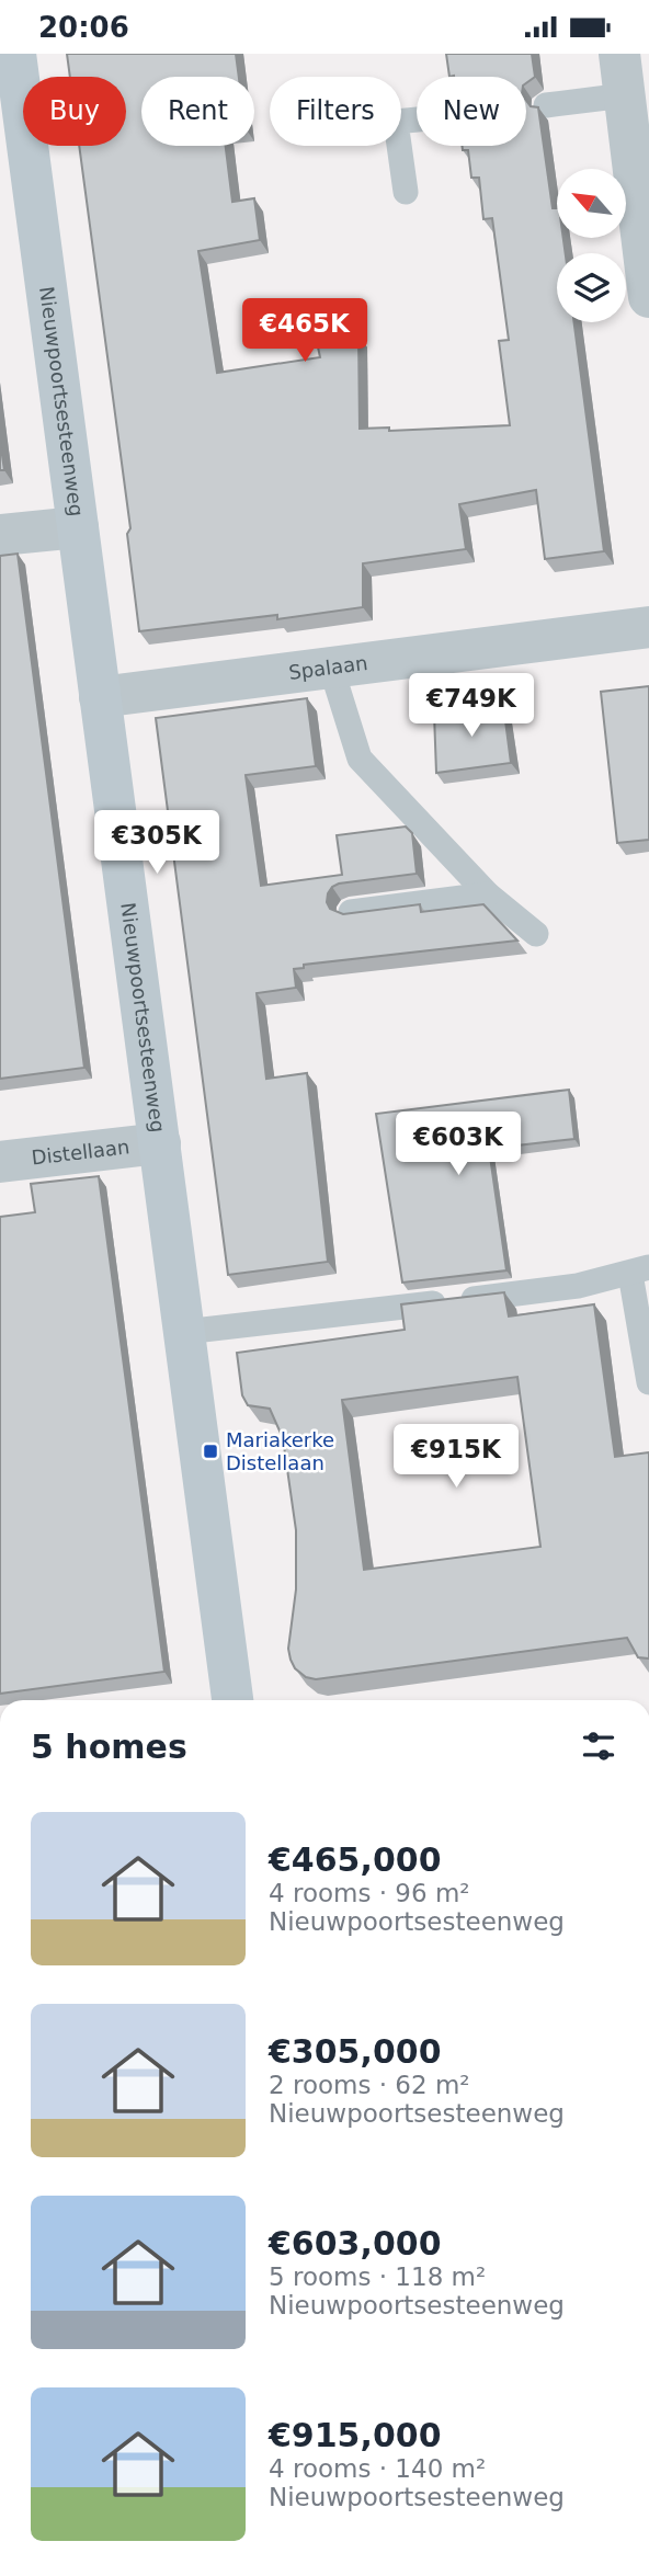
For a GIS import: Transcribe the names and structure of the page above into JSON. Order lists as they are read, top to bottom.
{
  "streets": {
    "main road": ["Nieuwpoortsesteenweg"],
    "street": ["Spalaan", "Distellaan"]
  },
  "crossings": [
    ["Nieuwpoortsesteenweg", "Spalaan"],
    ["Nieuwpoortsesteenweg", "Distellaan"]
  ],
  "places": {
    "transit": ["Mariakerke Distellaan"]
  },
  "north": "top left",
  "page": {
    "status": "20:06",
    "chip": [
      "Buy",
      "Rent",
      "Filters",
      "New"
    ],
    "price": [
      "€465K",
      "€749K",
      "€305K",
      "€603K",
      "€915K"
    ],
    "heading": "5 homes",
    "list": [
      {
        "name": "€465,000",
        "note": "4 rooms · 96 m² · Nieuwpoortsesteenweg"
      },
      {
        "name": "€305,000",
        "note": "2 rooms · 62 m² · Nieuwpoortsesteenweg"
      },
      {
        "name": "€603,000",
        "note": "5 rooms · 118 m² · Nieuwpoortsesteenweg"
      },
      {
        "name": "€915,000",
        "note": "4 rooms · 140 m² · Nieuwpoortsesteenweg"
      }
    ]
  }
}
